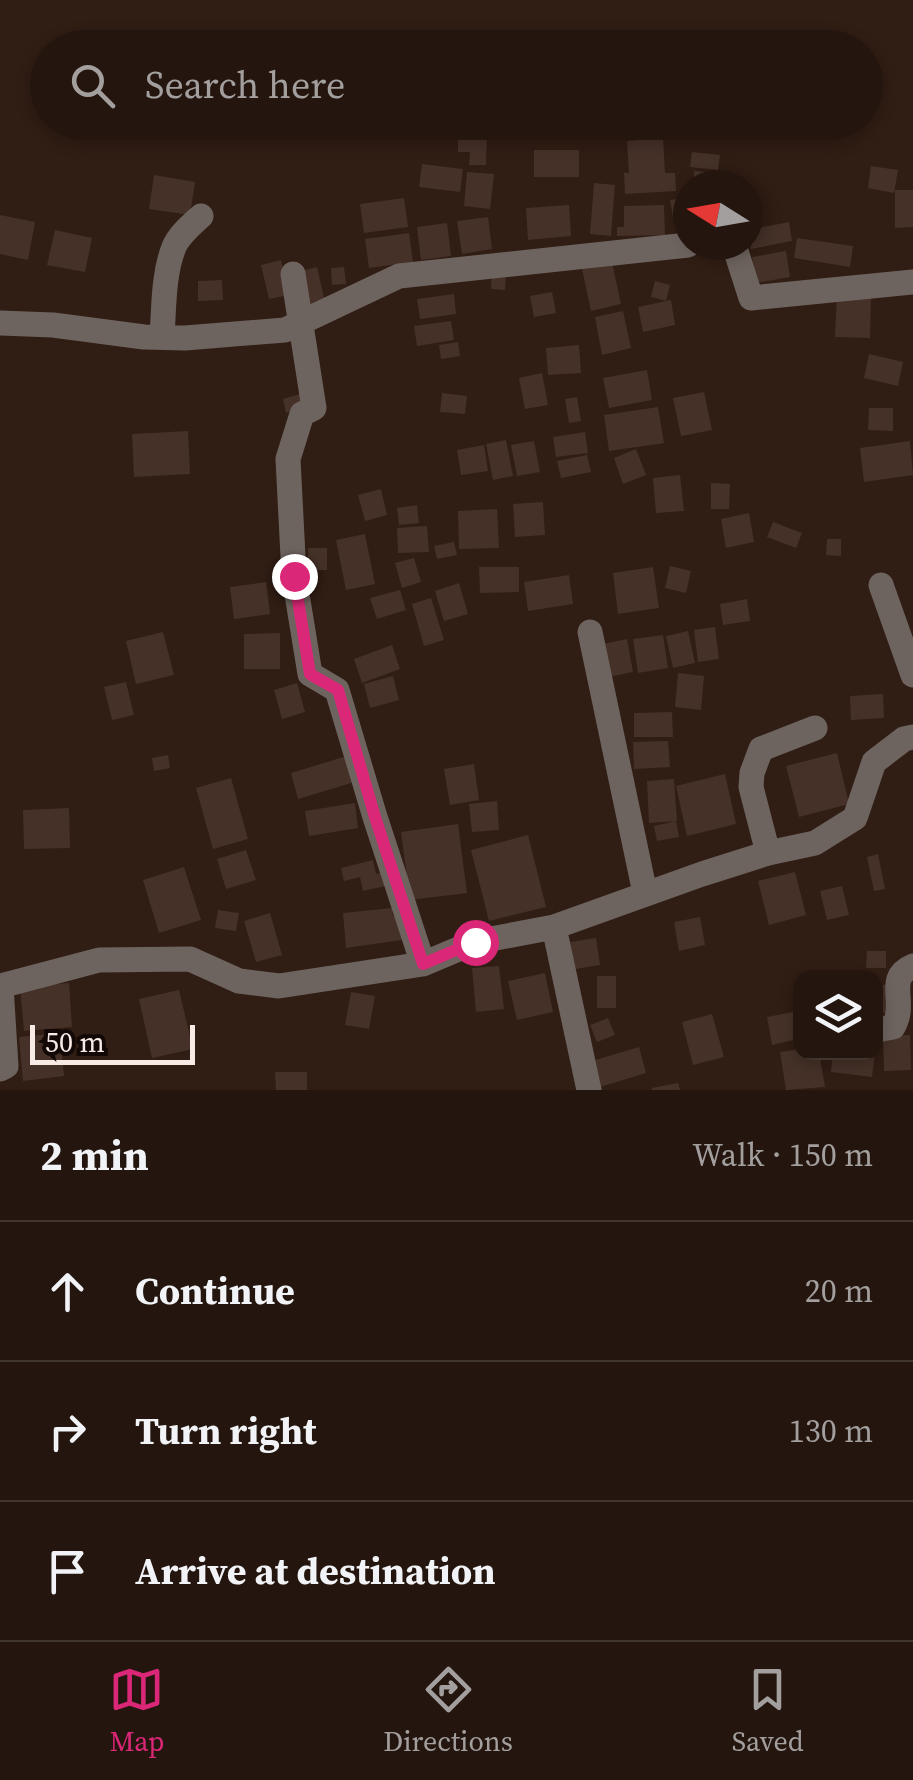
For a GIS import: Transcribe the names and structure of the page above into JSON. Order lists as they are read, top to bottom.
{
  "scale_bar": "50 m",
  "north": "left",
  "page": {
    "search": "Search here",
    "scale": "50 m",
    "heading": ["2 min", "Walk · 150 m"],
    "list": [
      ["Continue", "20 m"],
      ["Turn right", "130 m"],
      "Arrive at destination"
    ],
    "nav": ["Map", "Directions", "Saved"]
  }
}
